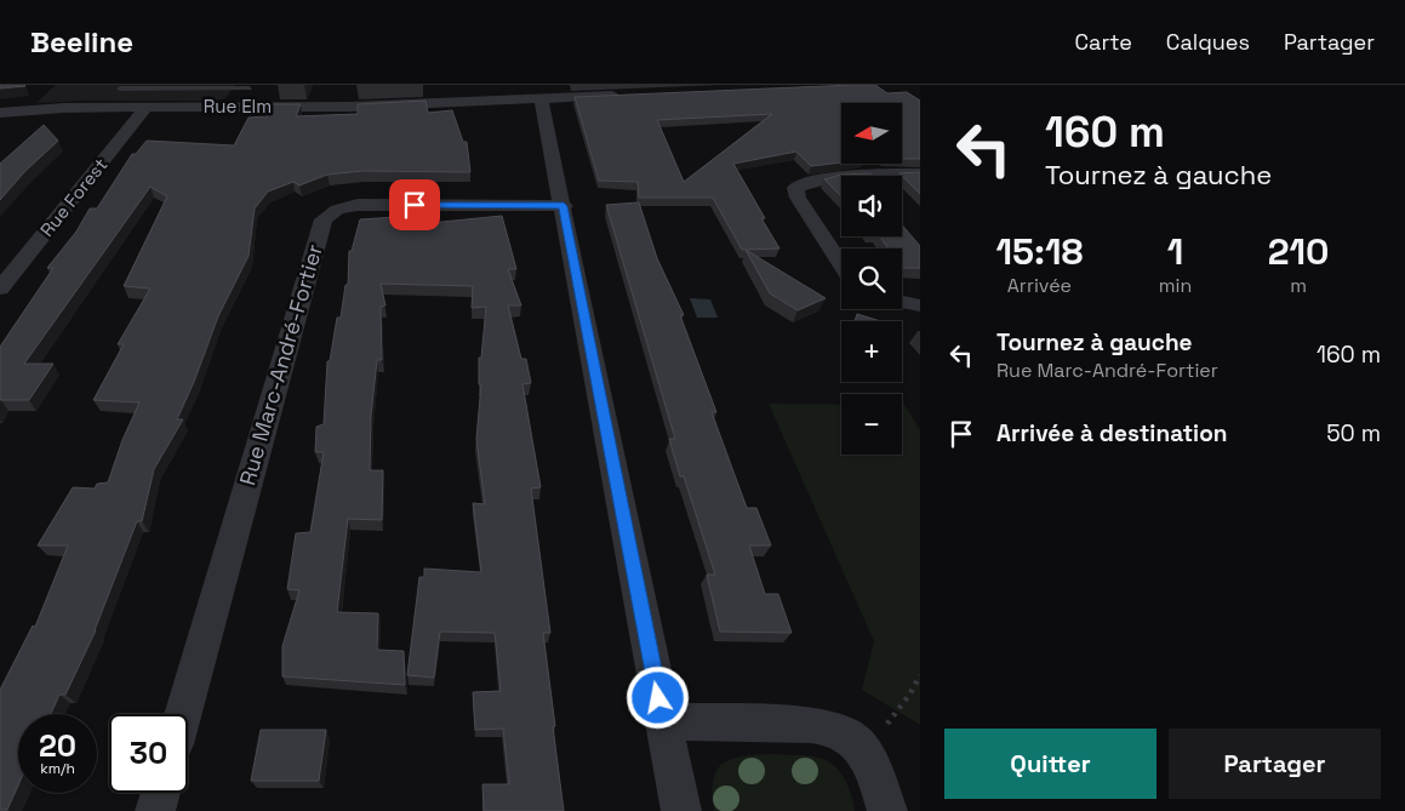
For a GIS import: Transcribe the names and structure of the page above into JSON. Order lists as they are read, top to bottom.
{
  "streets": {
    "street": ["Rue Elm", "Rue Forest", "Rue Marc-André-Fortier"]
  },
  "crossings": [
    ["Rue Elm", "Rue Forest"]
  ],
  "north": "left",
  "page": {
    "header": "Beeline",
    "nav": ["Carte", "Calques", "Partager"],
    "turn": ["160 m", "Tournez à gauche"],
    "map_buttons": ["+", "−"],
    "eta": [
      "15:18",
      "Arrivée",
      "1",
      "min",
      "210",
      "m"
    ],
    "list": [
      {
        "name": "Tournez à gauche",
        "note": "Rue Marc-André-Fortier",
        "value": "160 m"
      },
      {
        "name": "Arrivée à destination",
        "value": "50 m"
      }
    ],
    "speed": "20 km/h",
    "limit": "30",
    "buttons": ["Quitter", "Partager"]
  }
}
